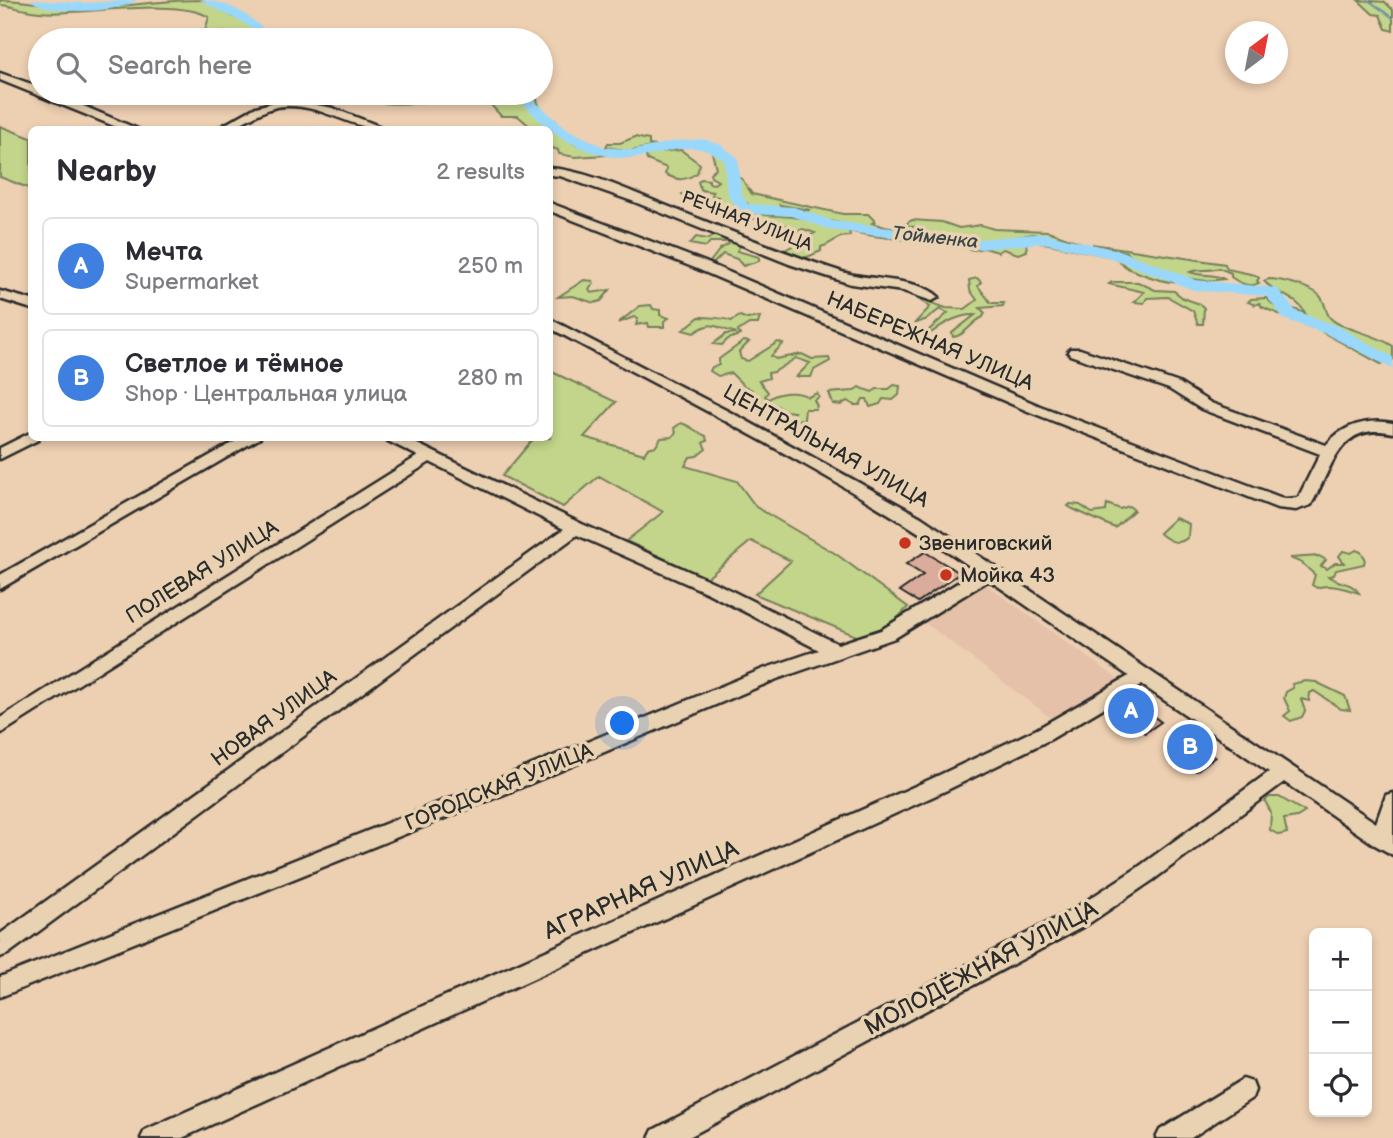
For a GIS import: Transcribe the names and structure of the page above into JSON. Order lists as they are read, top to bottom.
{
  "streets": {
    "street": [
      "РЕЧНАЯ УЛИЦА",
      "НАБЕРЕЖНАЯ УЛИЦА",
      "ЦЕНТРАЛЬНАЯ УЛИЦА",
      "ПОЛЕВАЯ УЛИЦА",
      "НОВАЯ УЛИЦА",
      "ГОРОДСКАЯ УЛИЦА",
      "АГРАРНАЯ УЛИЦА",
      "МОЛОДЁЖНАЯ УЛИЦА"
    ]
  },
  "crossings": [
    ["ЦЕНТРАЛЬНАЯ УЛИЦА", "ГОРОДСКАЯ УЛИЦА"],
    ["ЦЕНТРАЛЬНАЯ УЛИЦА", "АГРАРНАЯ УЛИЦА"],
    ["ЦЕНТРАЛЬНАЯ УЛИЦА", "МОЛОДЁЖНАЯ УЛИЦА"]
  ],
  "water": ["Тойменка"],
  "places": ["Звениговский", "Мойка 43"],
  "north": "top right",
  "page": {
    "search": "Search here",
    "heading": ["Nearby", "2 results"],
    "list": [
      {
        "mark": "A",
        "name": "Мечта",
        "note": "Supermarket",
        "value": "250 m"
      },
      {
        "mark": "B",
        "name": "Светлое и тёмное",
        "note": "Shop · Центральная улица",
        "value": "280 m"
      }
    ],
    "pins": ["A", "B"],
    "map_buttons": ["+", "−"]
  }
}
